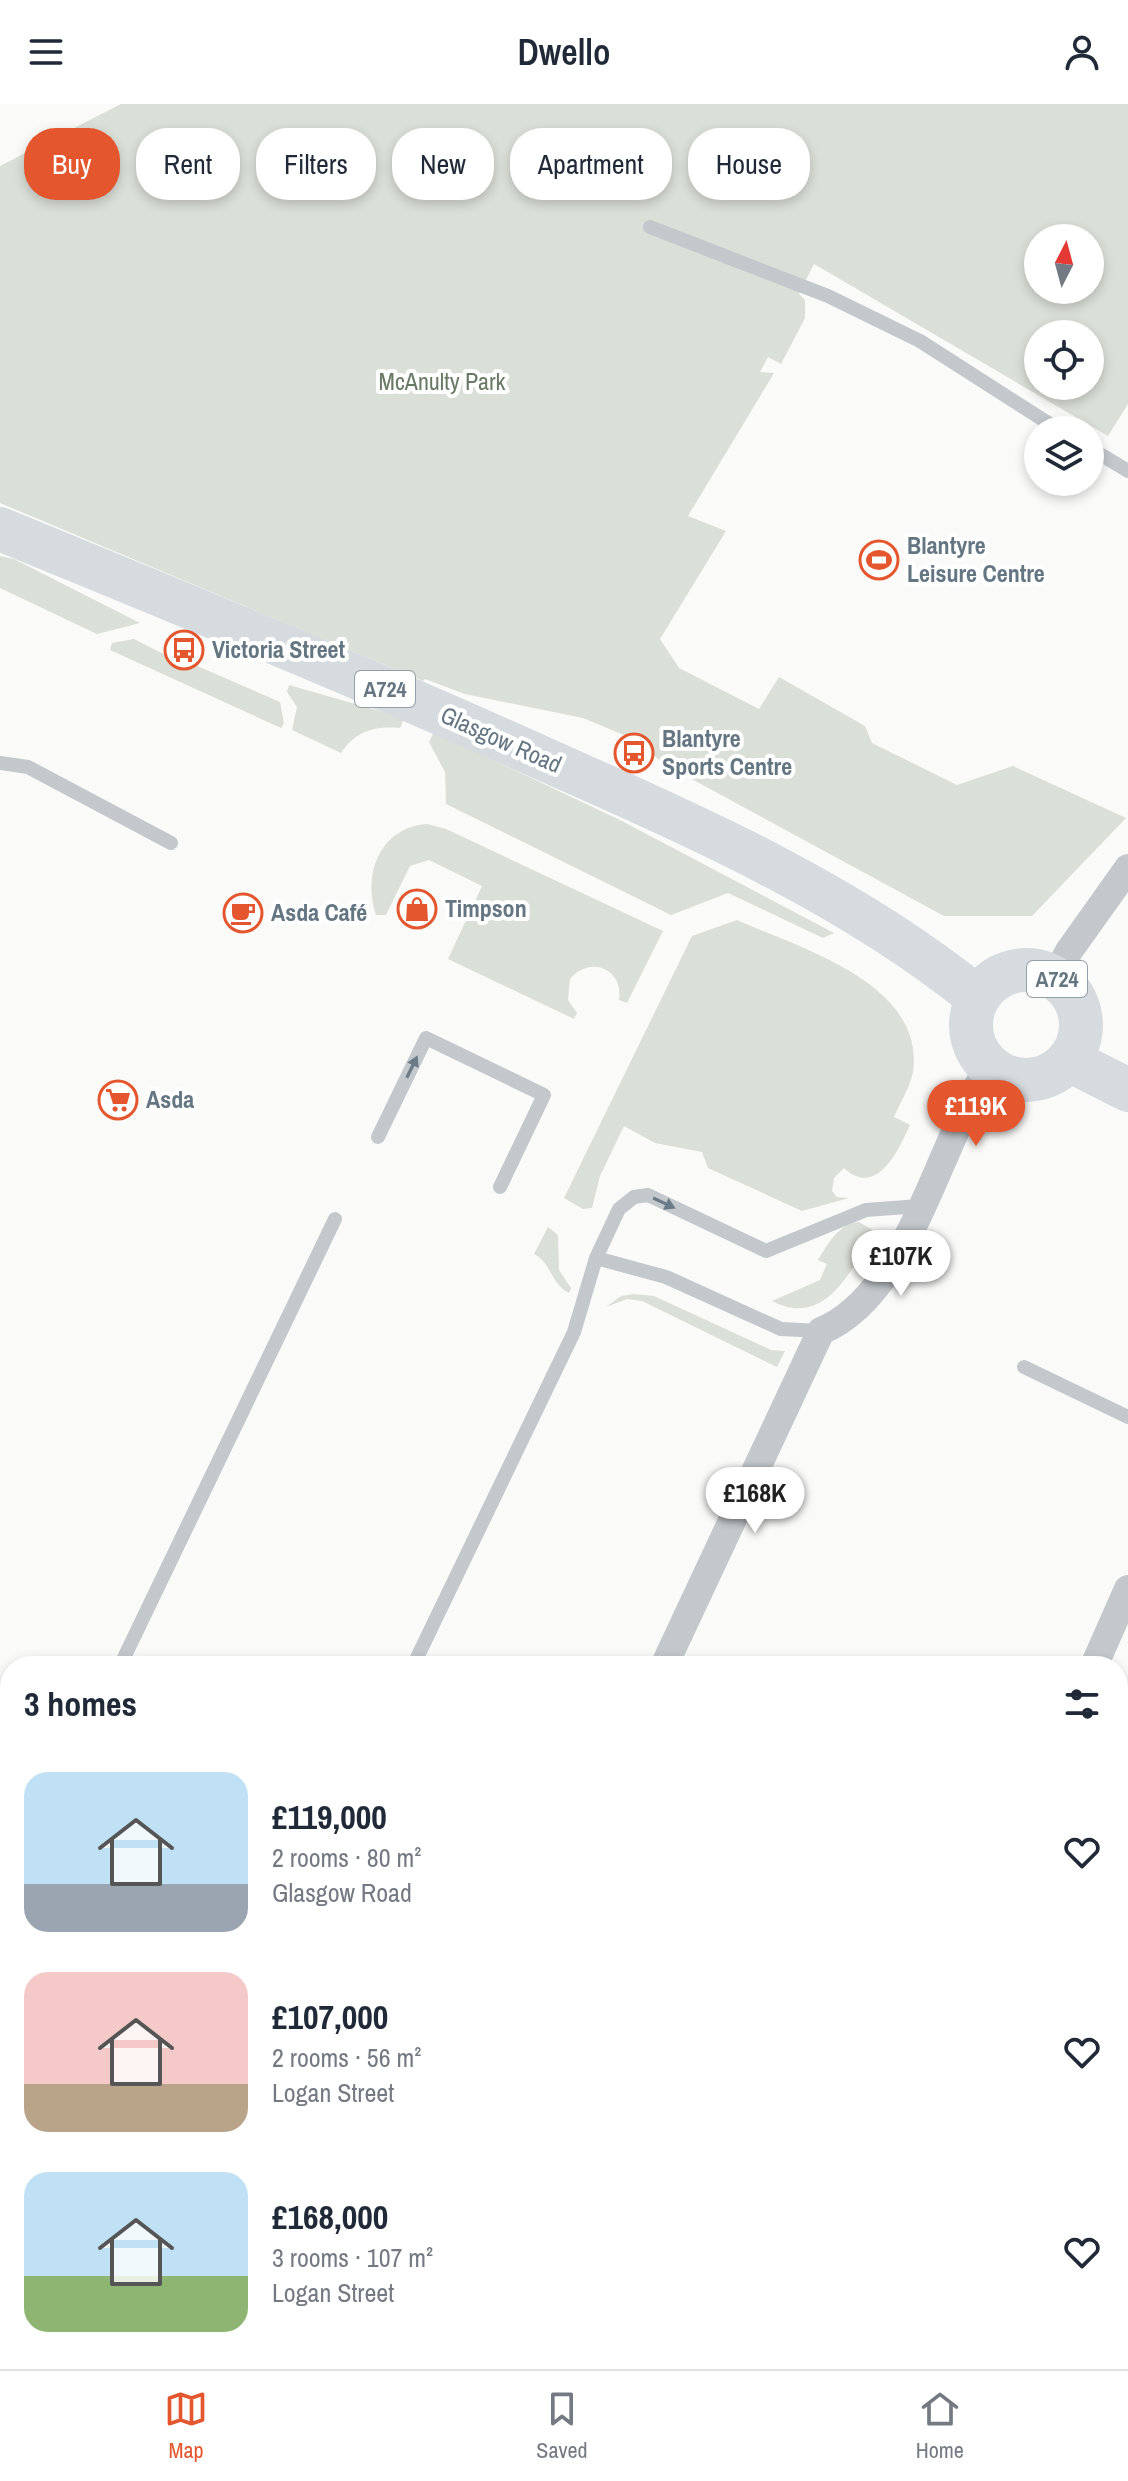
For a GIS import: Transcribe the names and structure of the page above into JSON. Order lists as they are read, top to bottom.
{
  "streets": {
    "main road": ["A724", "Glasgow Road"]
  },
  "crossings": [
    ["A724", "Glasgow Road"]
  ],
  "parks": ["McAnulty Park"],
  "places": {
    "sports": ["Blantyre Leisure Centre"],
    "bus stop": ["Victoria Street", "Blantyre Sports Centre"],
    "shop": ["Timpson"],
    "cafe": ["Asda Café"],
    "supermarket": ["Asda"]
  },
  "north": "top",
  "page": {
    "header": "Dwello",
    "chip": [
      "Buy",
      "Rent",
      "Filters",
      "New",
      "Apartment",
      "House"
    ],
    "price": ["£119K", "£107K", "£168K"],
    "heading": "3 homes",
    "list": [
      {
        "name": "£119,000",
        "note": "2 rooms · 80 m² · Glasgow Road"
      },
      {
        "name": "£107,000",
        "note": "2 rooms · 56 m² · Logan Street"
      },
      {
        "name": "£168,000",
        "note": "3 rooms · 107 m² · Logan Street"
      }
    ],
    "tabs": ["Map", "Saved", "Home"]
  }
}
